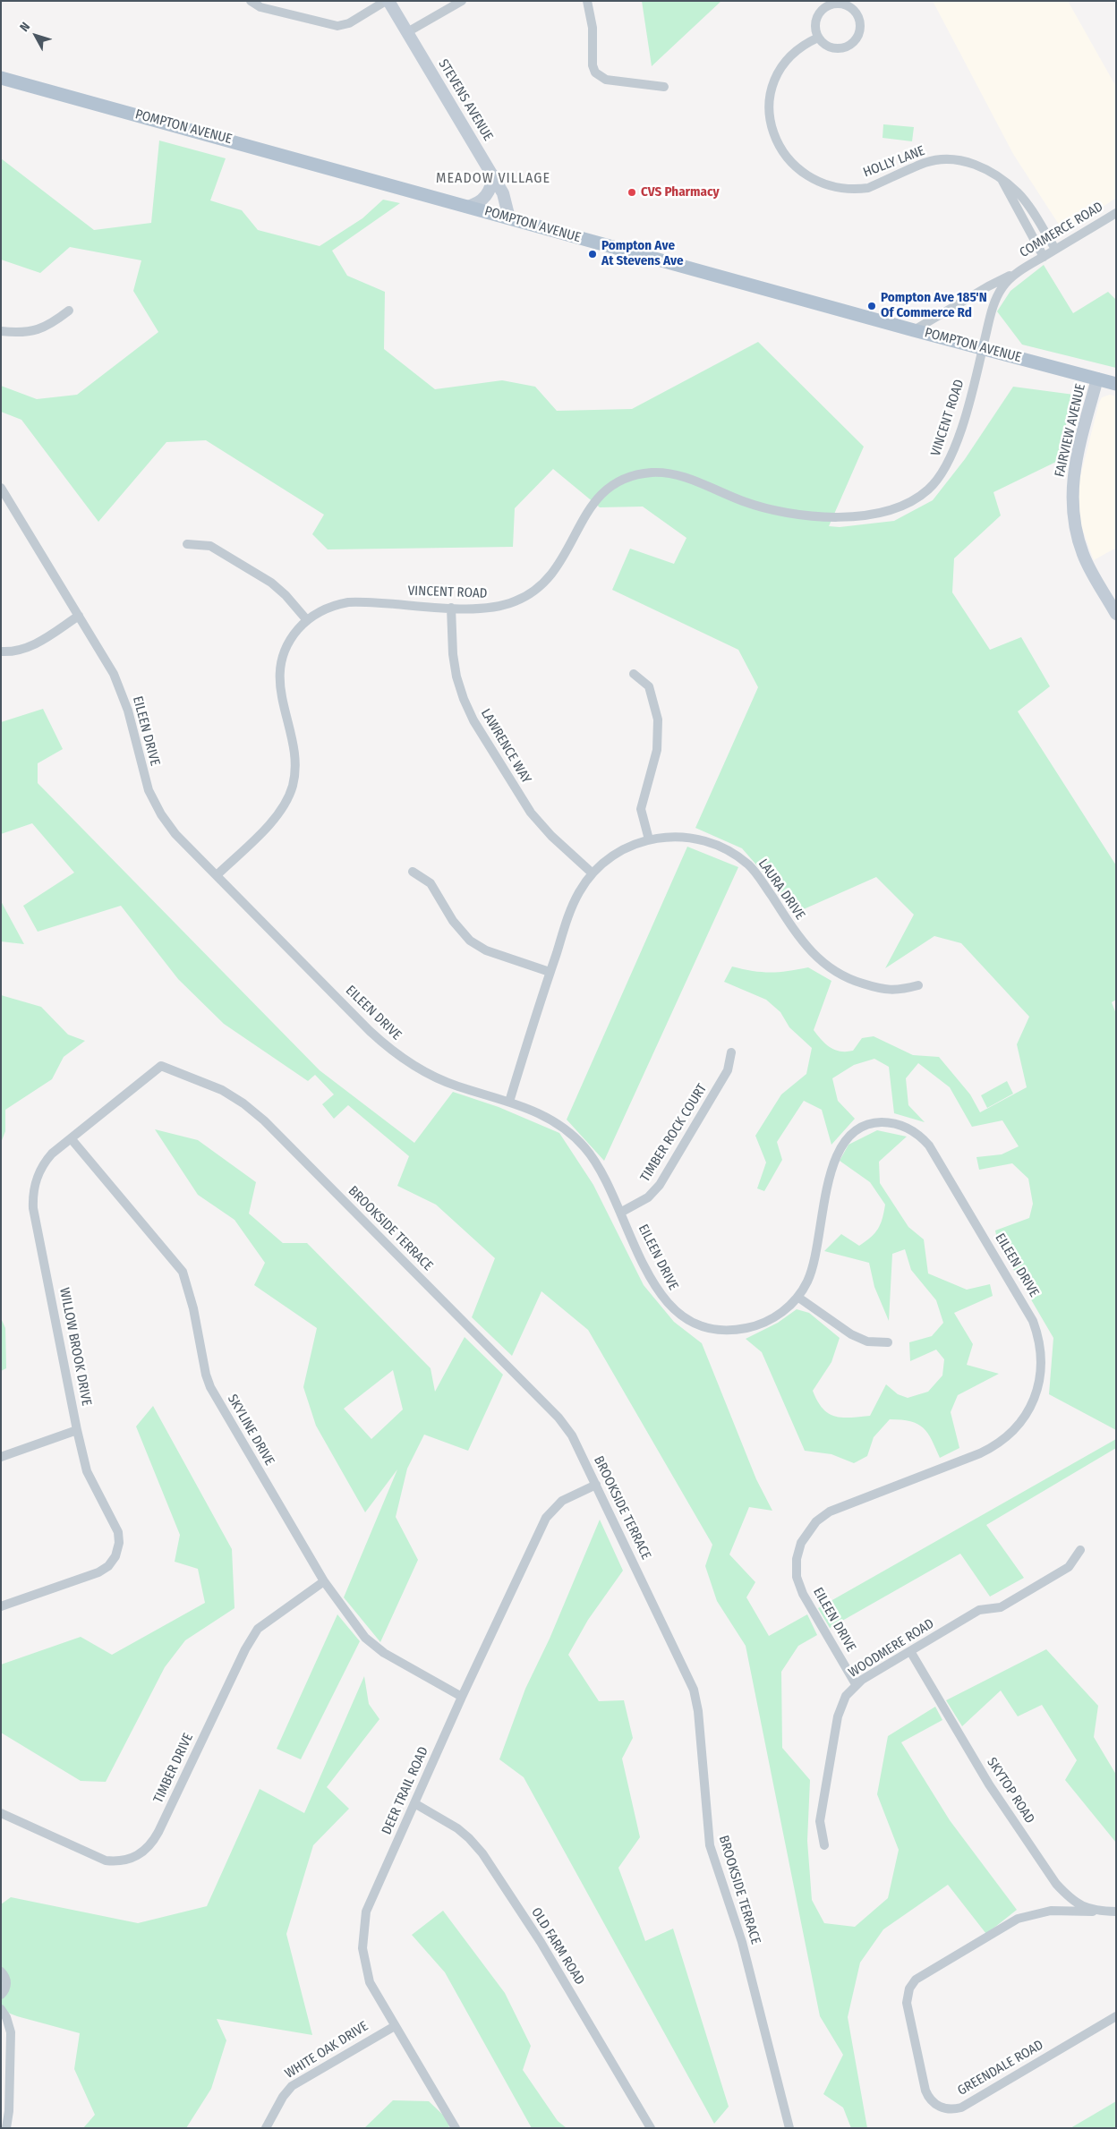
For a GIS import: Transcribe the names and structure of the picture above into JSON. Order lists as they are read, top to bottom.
{
  "streets": {
    "main road": ["STEVENS AVENUE", "POMPTON AVENUE", "FAIRVIEW AVENUE"],
    "street": [
      "HOLLY LANE",
      "COMMERCE ROAD",
      "VINCENT ROAD",
      "EILEEN DRIVE",
      "LAWRENCE WAY",
      "LAURA DRIVE",
      "TIMBER ROCK COURT",
      "BROOKSIDE TERRACE",
      "WILLOW BROOK DRIVE",
      "SKYLINE DRIVE",
      "WOODMERE ROAD",
      "TIMBER DRIVE",
      "DEER TRAIL ROAD",
      "SKYTOP ROAD",
      "OLD FARM ROAD",
      "WHITE OAK DRIVE",
      "GREENDALE ROAD"
    ]
  },
  "crossings": [
    ["STEVENS AVENUE", "POMPTON AVENUE"],
    ["POMPTON AVENUE", "COMMERCE ROAD"],
    ["POMPTON AVENUE", "VINCENT ROAD"],
    ["POMPTON AVENUE", "FAIRVIEW AVENUE"],
    ["HOLLY LANE", "COMMERCE ROAD"],
    ["COMMERCE ROAD", "VINCENT ROAD"],
    ["VINCENT ROAD", "EILEEN DRIVE"],
    ["VINCENT ROAD", "LAWRENCE WAY"],
    ["EILEEN DRIVE", "LAURA DRIVE"],
    ["EILEEN DRIVE", "TIMBER ROCK COURT"],
    ["EILEEN DRIVE", "WOODMERE ROAD"],
    ["LAWRENCE WAY", "LAURA DRIVE"],
    ["BROOKSIDE TERRACE", "WILLOW BROOK DRIVE"],
    ["BROOKSIDE TERRACE", "DEER TRAIL ROAD"],
    ["WILLOW BROOK DRIVE", "SKYLINE DRIVE"],
    ["SKYLINE DRIVE", "TIMBER DRIVE"],
    ["SKYLINE DRIVE", "DEER TRAIL ROAD"],
    ["WOODMERE ROAD", "SKYTOP ROAD"],
    ["DEER TRAIL ROAD", "OLD FARM ROAD"],
    ["DEER TRAIL ROAD", "WHITE OAK DRIVE"],
    ["SKYTOP ROAD", "GREENDALE ROAD"]
  ],
  "districts": ["MEADOW VILLAGE"],
  "places": ["CVS Pharmacy", "Pompton Ave At Stevens Ave", "Pompton Ave 185'N Of Commerce Rd"],
  "north": "top left"
}
